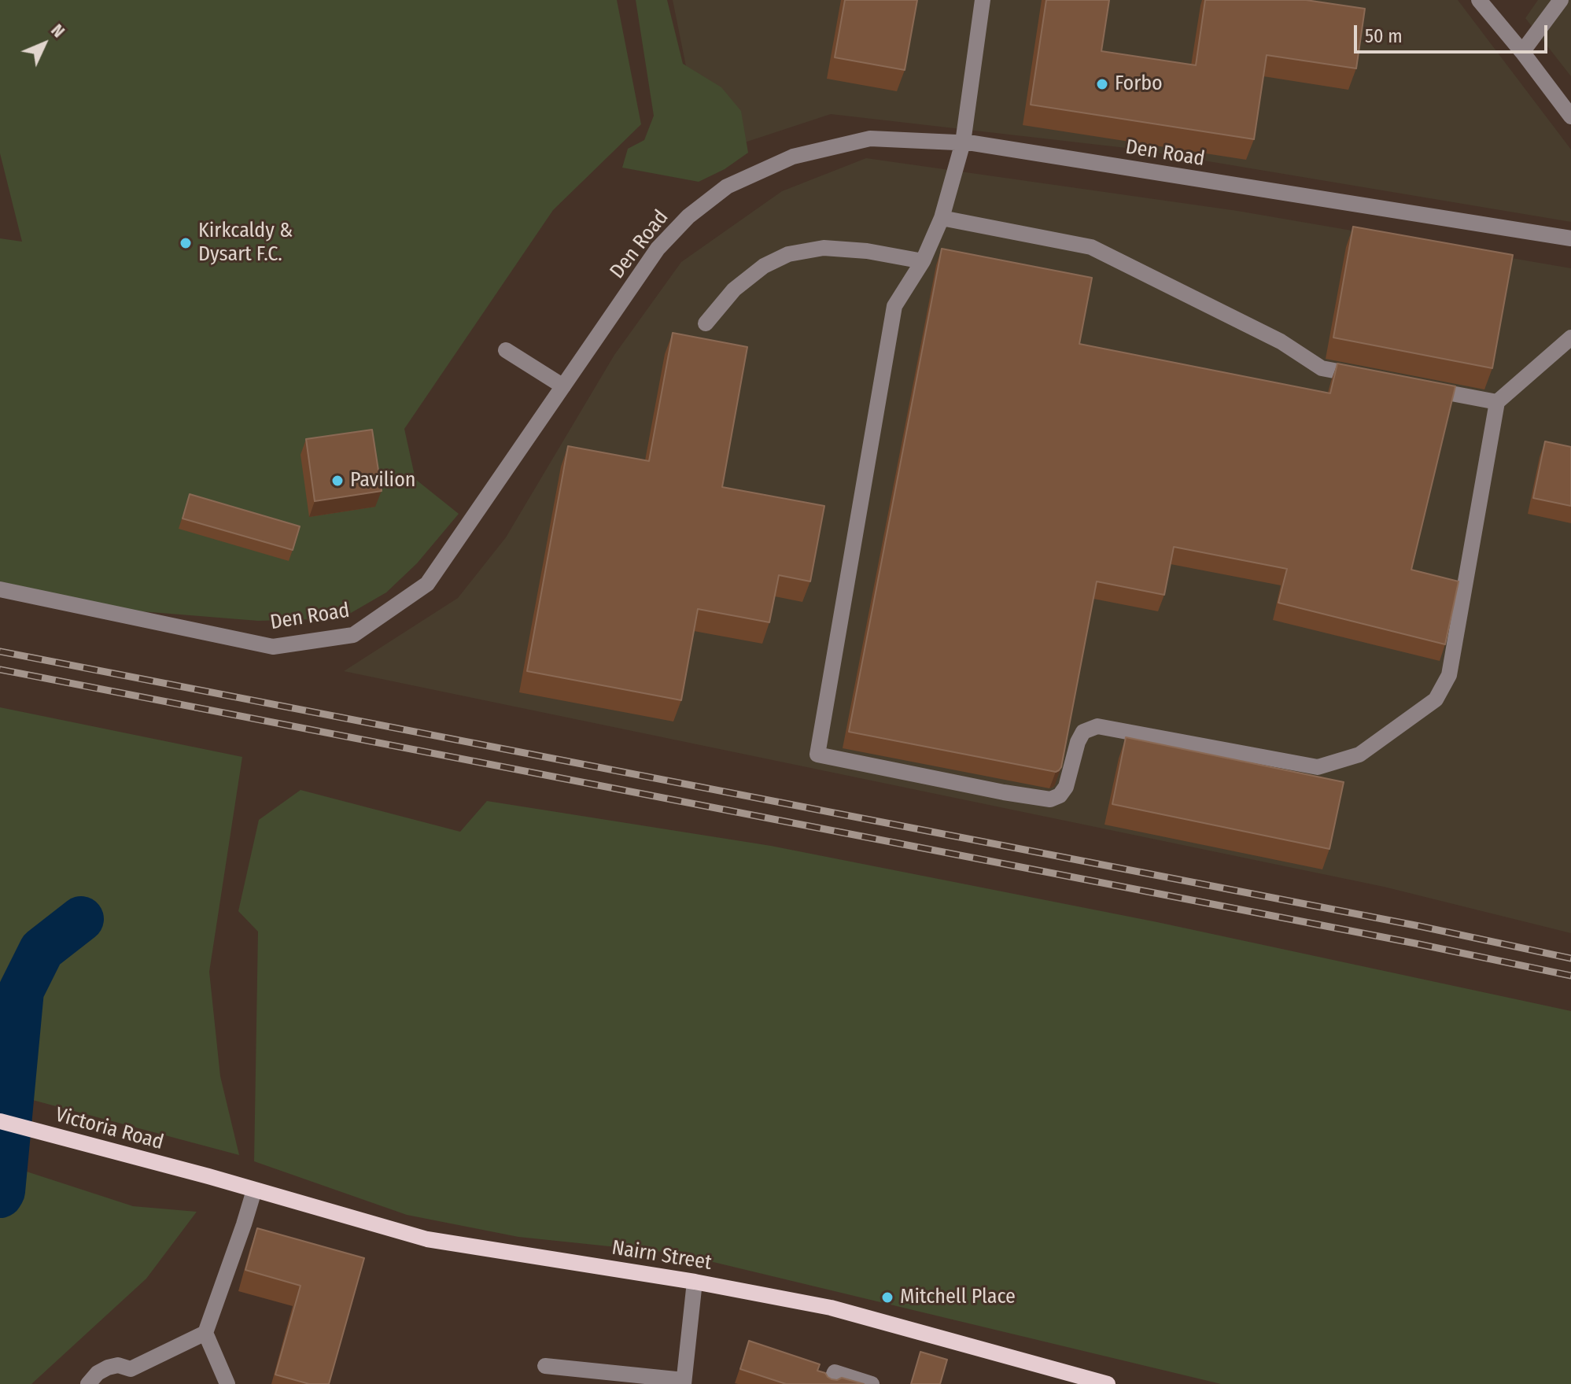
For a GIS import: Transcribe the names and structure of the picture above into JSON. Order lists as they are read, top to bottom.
{
  "streets": {
    "main road": ["Victoria Road", "Nairn Street"],
    "street": ["Den Road"]
  },
  "crossings": [
    ["Victoria Road", "Nairn Street"]
  ],
  "places": [
    "Forbo",
    "Kirkcaldy & Dysart F.C.",
    "Pavilion",
    "Mitchell Place"
  ],
  "scale_bar": "50 m",
  "north": "top right"
}
